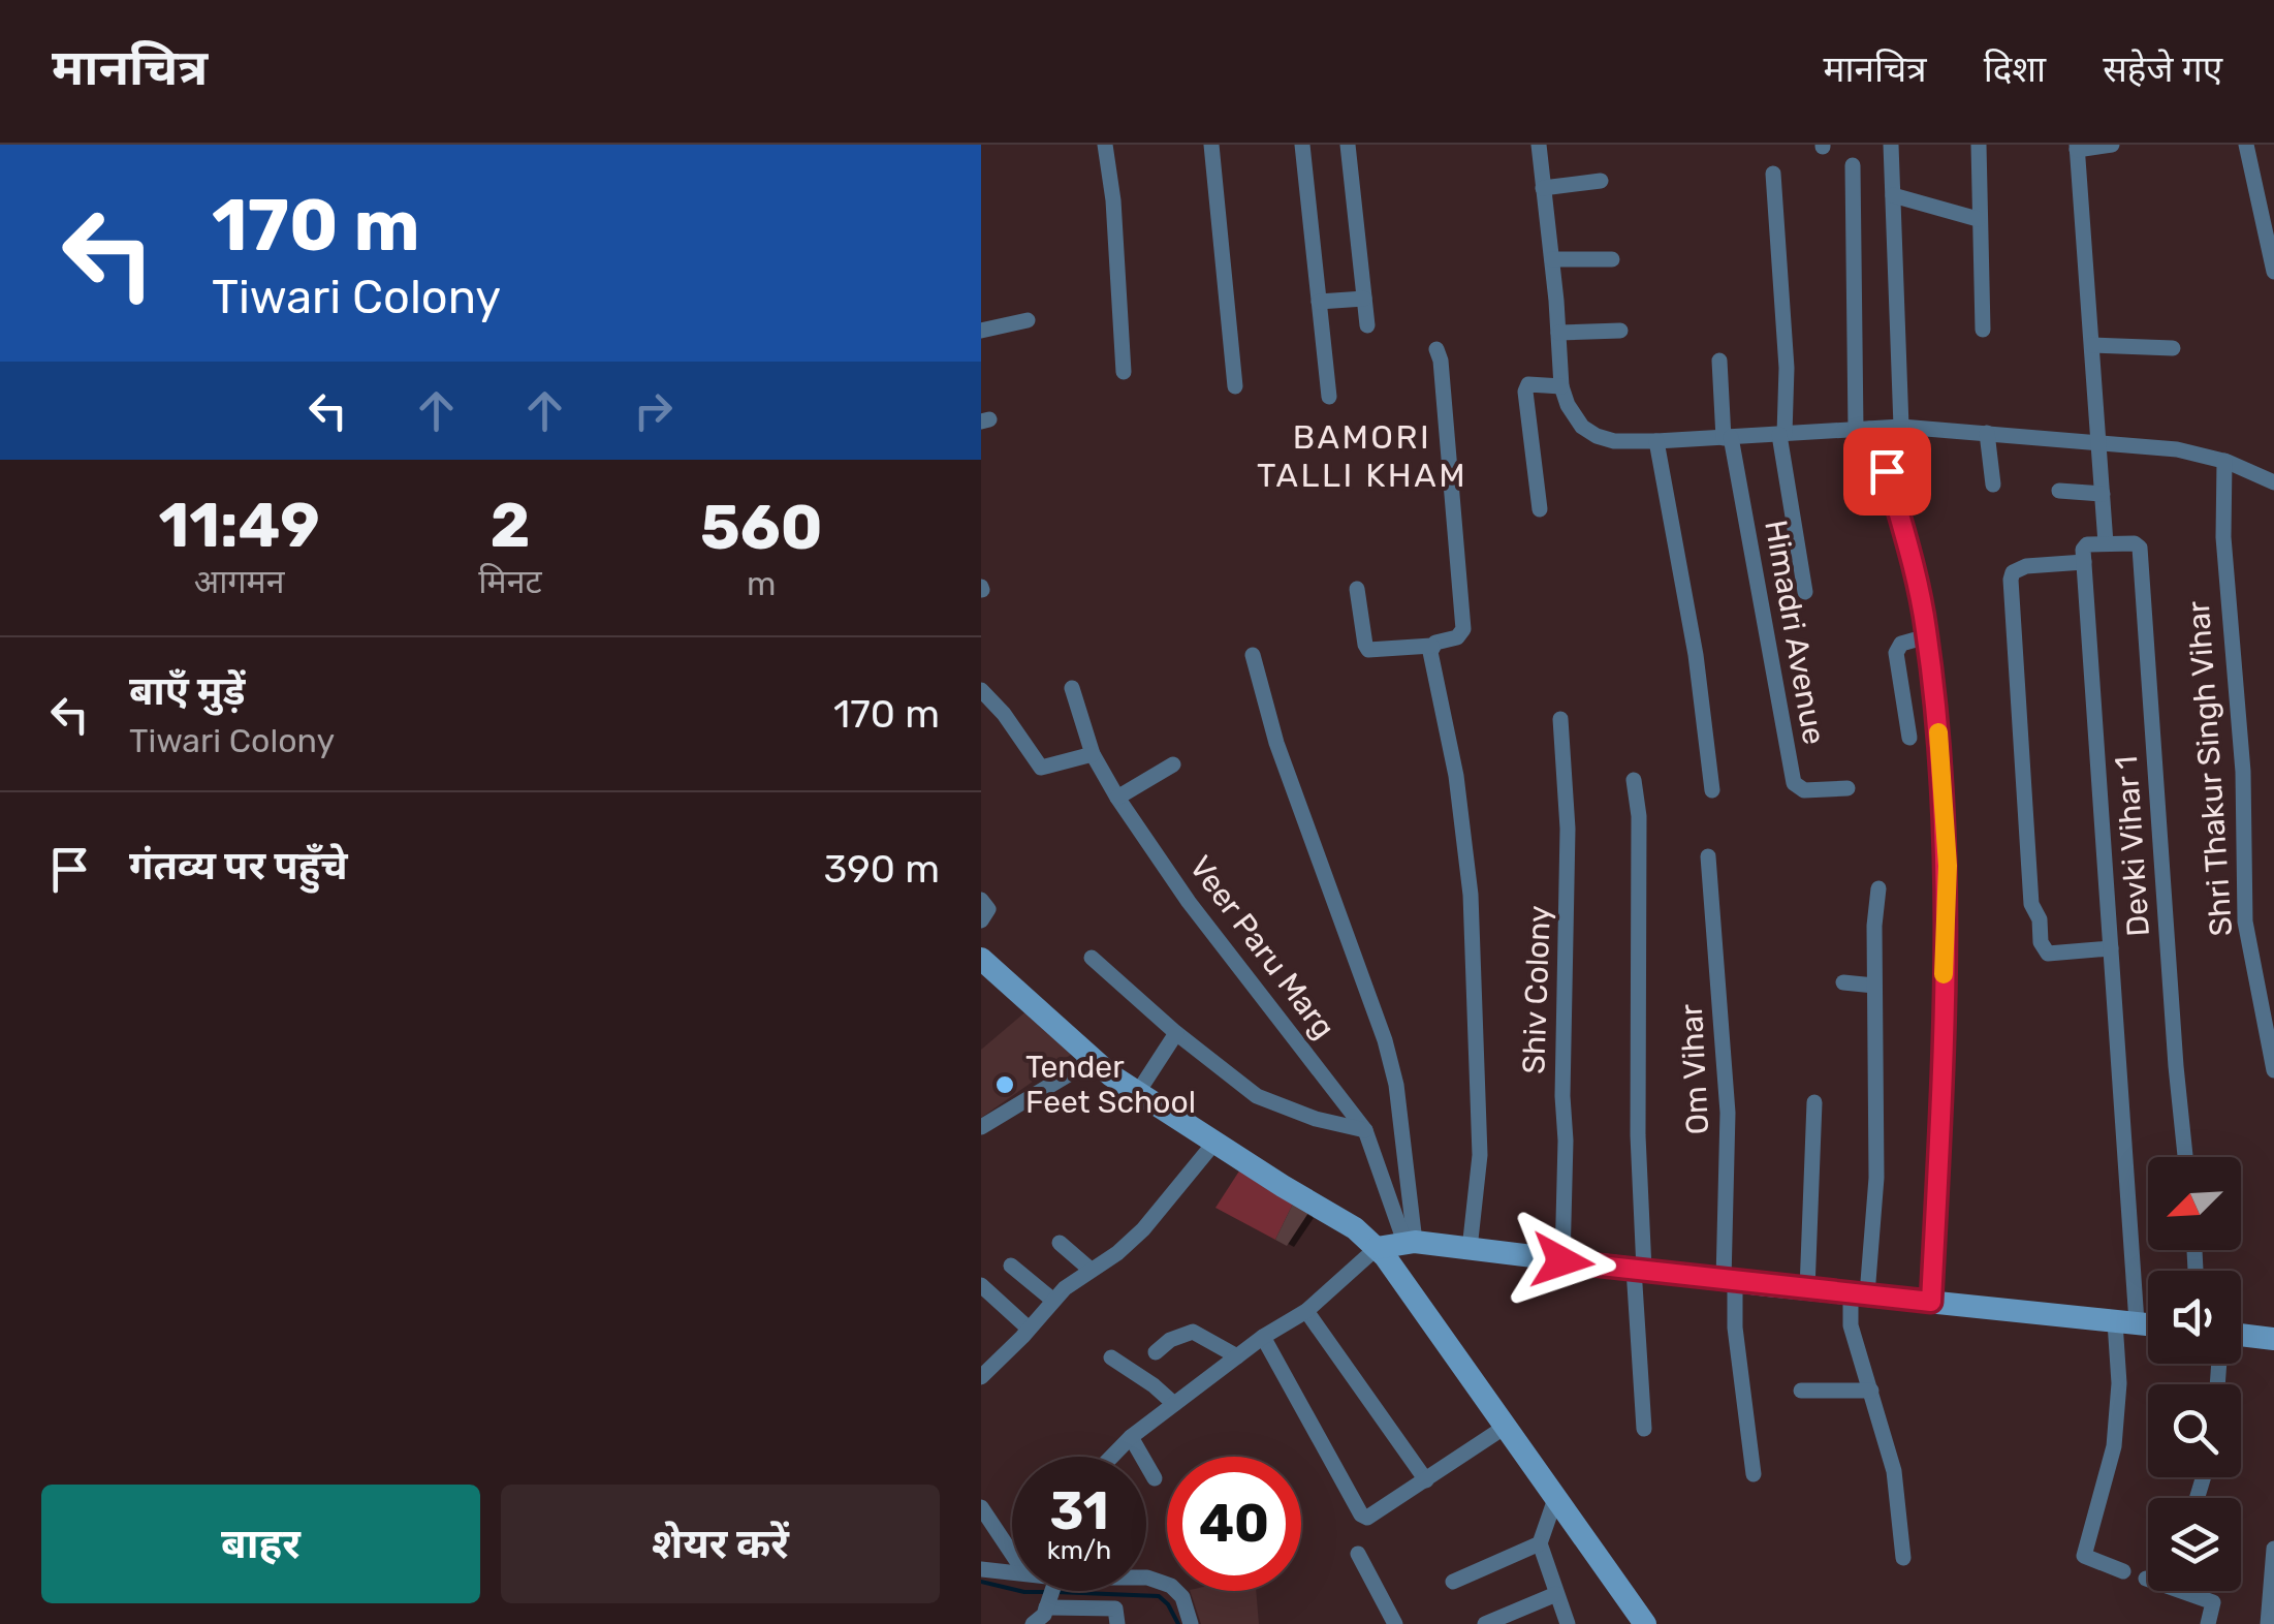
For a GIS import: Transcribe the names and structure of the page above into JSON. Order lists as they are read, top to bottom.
{
  "streets": {
    "street": [
      "Himadri Avenue",
      "Shri Thakur Singh Vihar",
      "Devki Vihar 1",
      "Veer Paru Marg",
      "Shiv Colony",
      "Om Vihar"
    ]
  },
  "districts": ["BAMORI TALLI KHAM"],
  "places": ["Tender Feet School"],
  "north": "bottom left",
  "page": {
    "header": "मानचित्र",
    "nav": ["मानचित्र", "दिशा", "सहेजे गए"],
    "turn": ["170 m", "Tiwari Colony"],
    "eta": [
      "11:49",
      "आगमन",
      "2",
      "मिनट",
      "560",
      "m"
    ],
    "list": [
      {
        "name": "बाएँ मुड़ें",
        "note": "Tiwari Colony",
        "value": "170 m"
      },
      {
        "name": "गंतव्य पर पहुँचे",
        "value": "390 m"
      }
    ],
    "speed": "31 km/h",
    "limit": "40",
    "buttons": ["बाहर", "शेयर करें"]
  }
}
